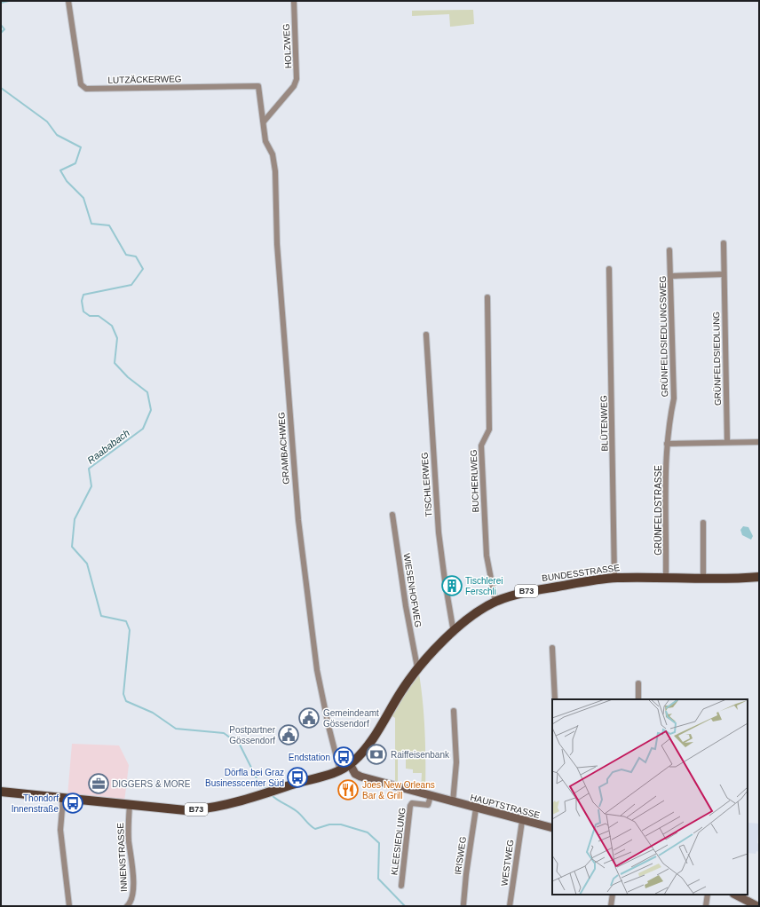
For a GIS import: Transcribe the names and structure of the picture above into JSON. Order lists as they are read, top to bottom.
{
  "streets": {
    "main road": ["BUNDESSTRASSE", "B73", "HAUPTSTRASSE"],
    "street": [
      "HOLZWEG",
      "LUTZÄCKERWEG",
      "GRÜNFELDSIEDLUNGSWEG",
      "GRÜNFELDSIEDLUNG",
      "BLÜTENWEG",
      "GRAMBACHWEG",
      "BUCHERLWEG",
      "TISCHLERWEG",
      "GRÜNFELDSTRASSE",
      "WIESENHOFWEG",
      "KLEESIEDLUNG",
      "IRISWEG",
      "INNENSTRASSE",
      "WESTWEG"
    ]
  },
  "crossings": [
    ["HOLZWEG", "LUTZÄCKERWEG"],
    ["HOLZWEG", "GRAMBACHWEG"],
    ["LUTZÄCKERWEG", "GRAMBACHWEG"],
    ["GRÜNFELDSIEDLUNGSWEG", "GRÜNFELDSTRASSE"],
    ["BLÜTENWEG", "BUNDESSTRASSE"],
    ["GRAMBACHWEG", "BUNDESSTRASSE"],
    ["BUCHERLWEG", "BUNDESSTRASSE"],
    ["TISCHLERWEG", "BUNDESSTRASSE"],
    ["GRÜNFELDSTRASSE", "BUNDESSTRASSE"],
    ["BUNDESSTRASSE", "WIESENHOFWEG"],
    ["BUNDESSTRASSE", "HAUPTSTRASSE"],
    ["BUNDESSTRASSE", "INNENSTRASSE"],
    ["HAUPTSTRASSE", "KLEESIEDLUNG"],
    ["HAUPTSTRASSE", "IRISWEG"],
    ["HAUPTSTRASSE", "WESTWEG"]
  ],
  "water": ["Raababach"],
  "places": {
    "building": ["Tischlerei Ferschli"],
    "public building": ["Gemeindeamt Gössendorf", "Postpartner Gössendorf"],
    "bank": ["Raiffeisenbank"],
    "bus stop": ["Endstation", "Dörfla bei Graz Businesscenter Süd", "Thondorf Innenstraße"],
    "office": ["DIGGERS & MORE"],
    "restaurant": ["Joes New Orleans Bar & Grill"]
  }
}
